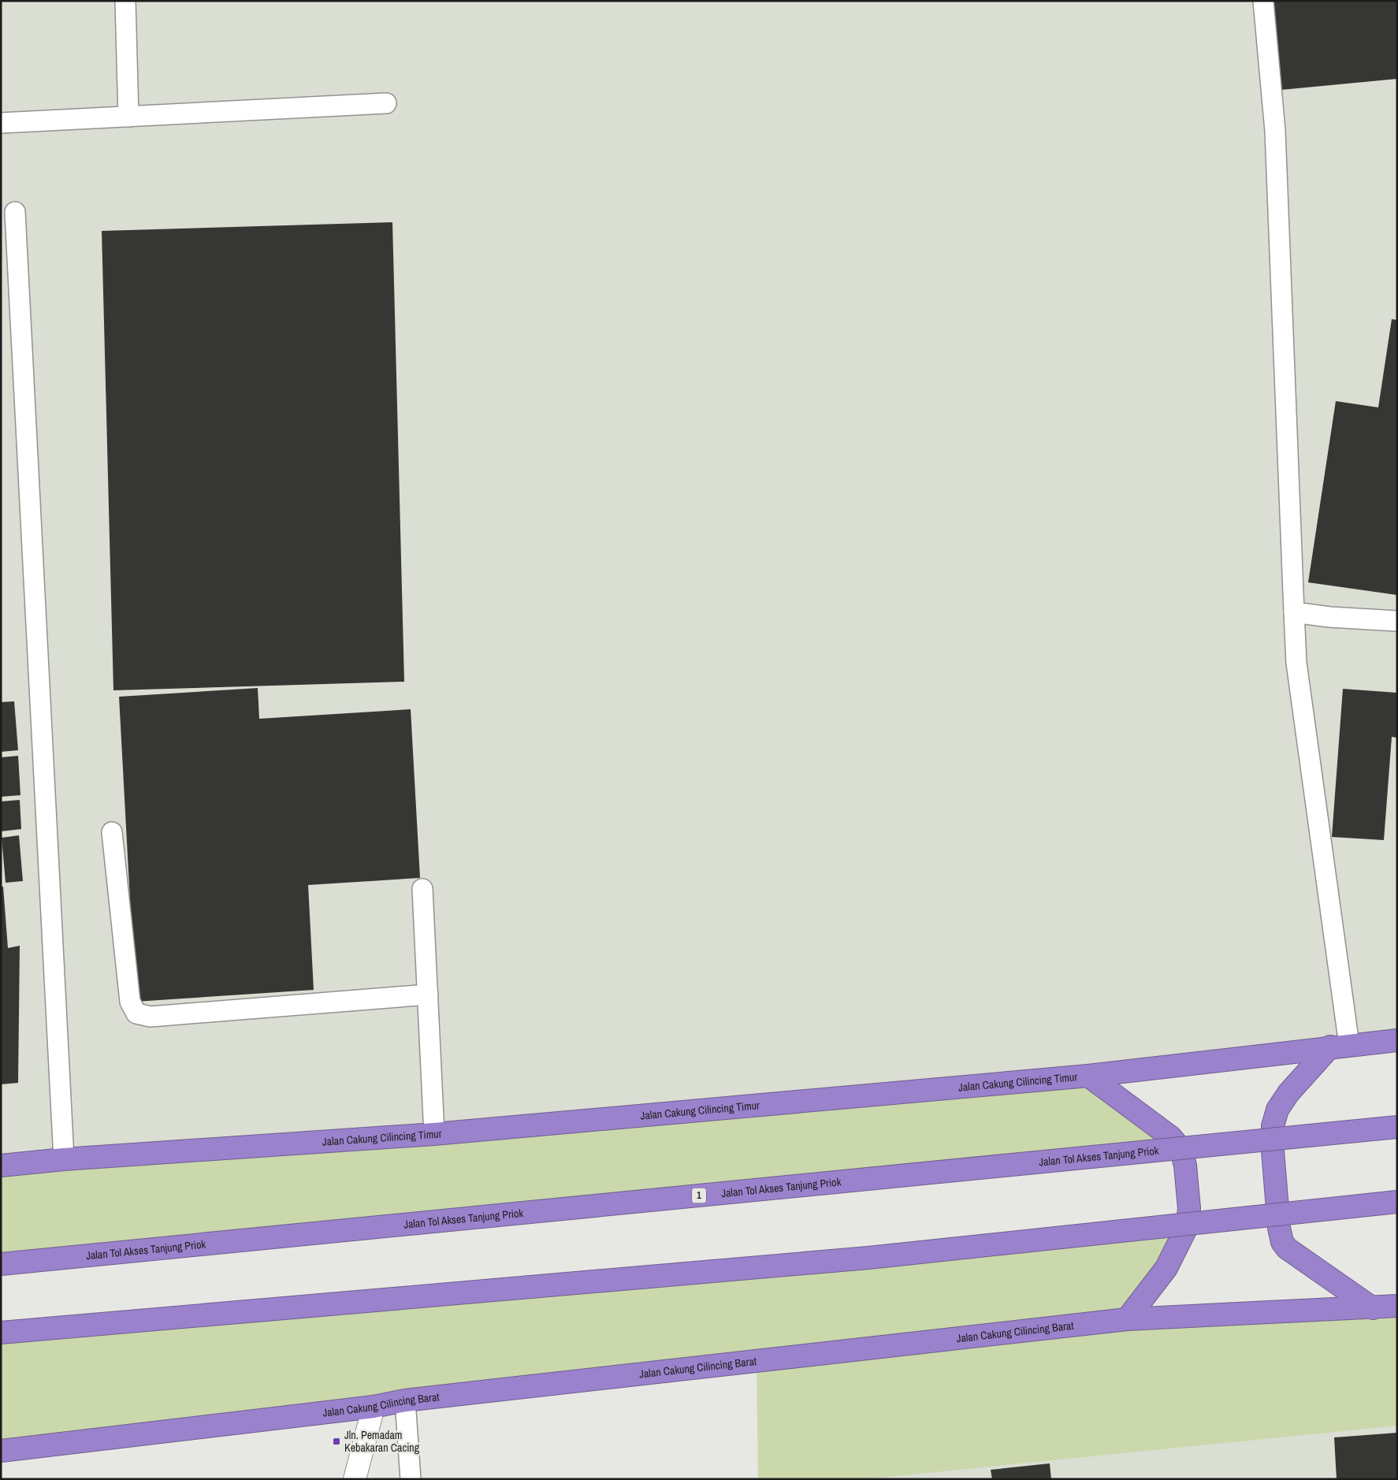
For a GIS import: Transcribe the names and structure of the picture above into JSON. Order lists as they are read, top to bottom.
{
  "streets": {
    "highway": [
      "Jalan Cakung Cilincing Timur",
      "Jalan Tol Akses Tanjung Priok",
      "1",
      "Jalan Cakung Cilincing Barat"
    ]
  },
  "places": {
    "transit": ["Jln. Pemadam Kebakaran Cacing"]
  }
}
